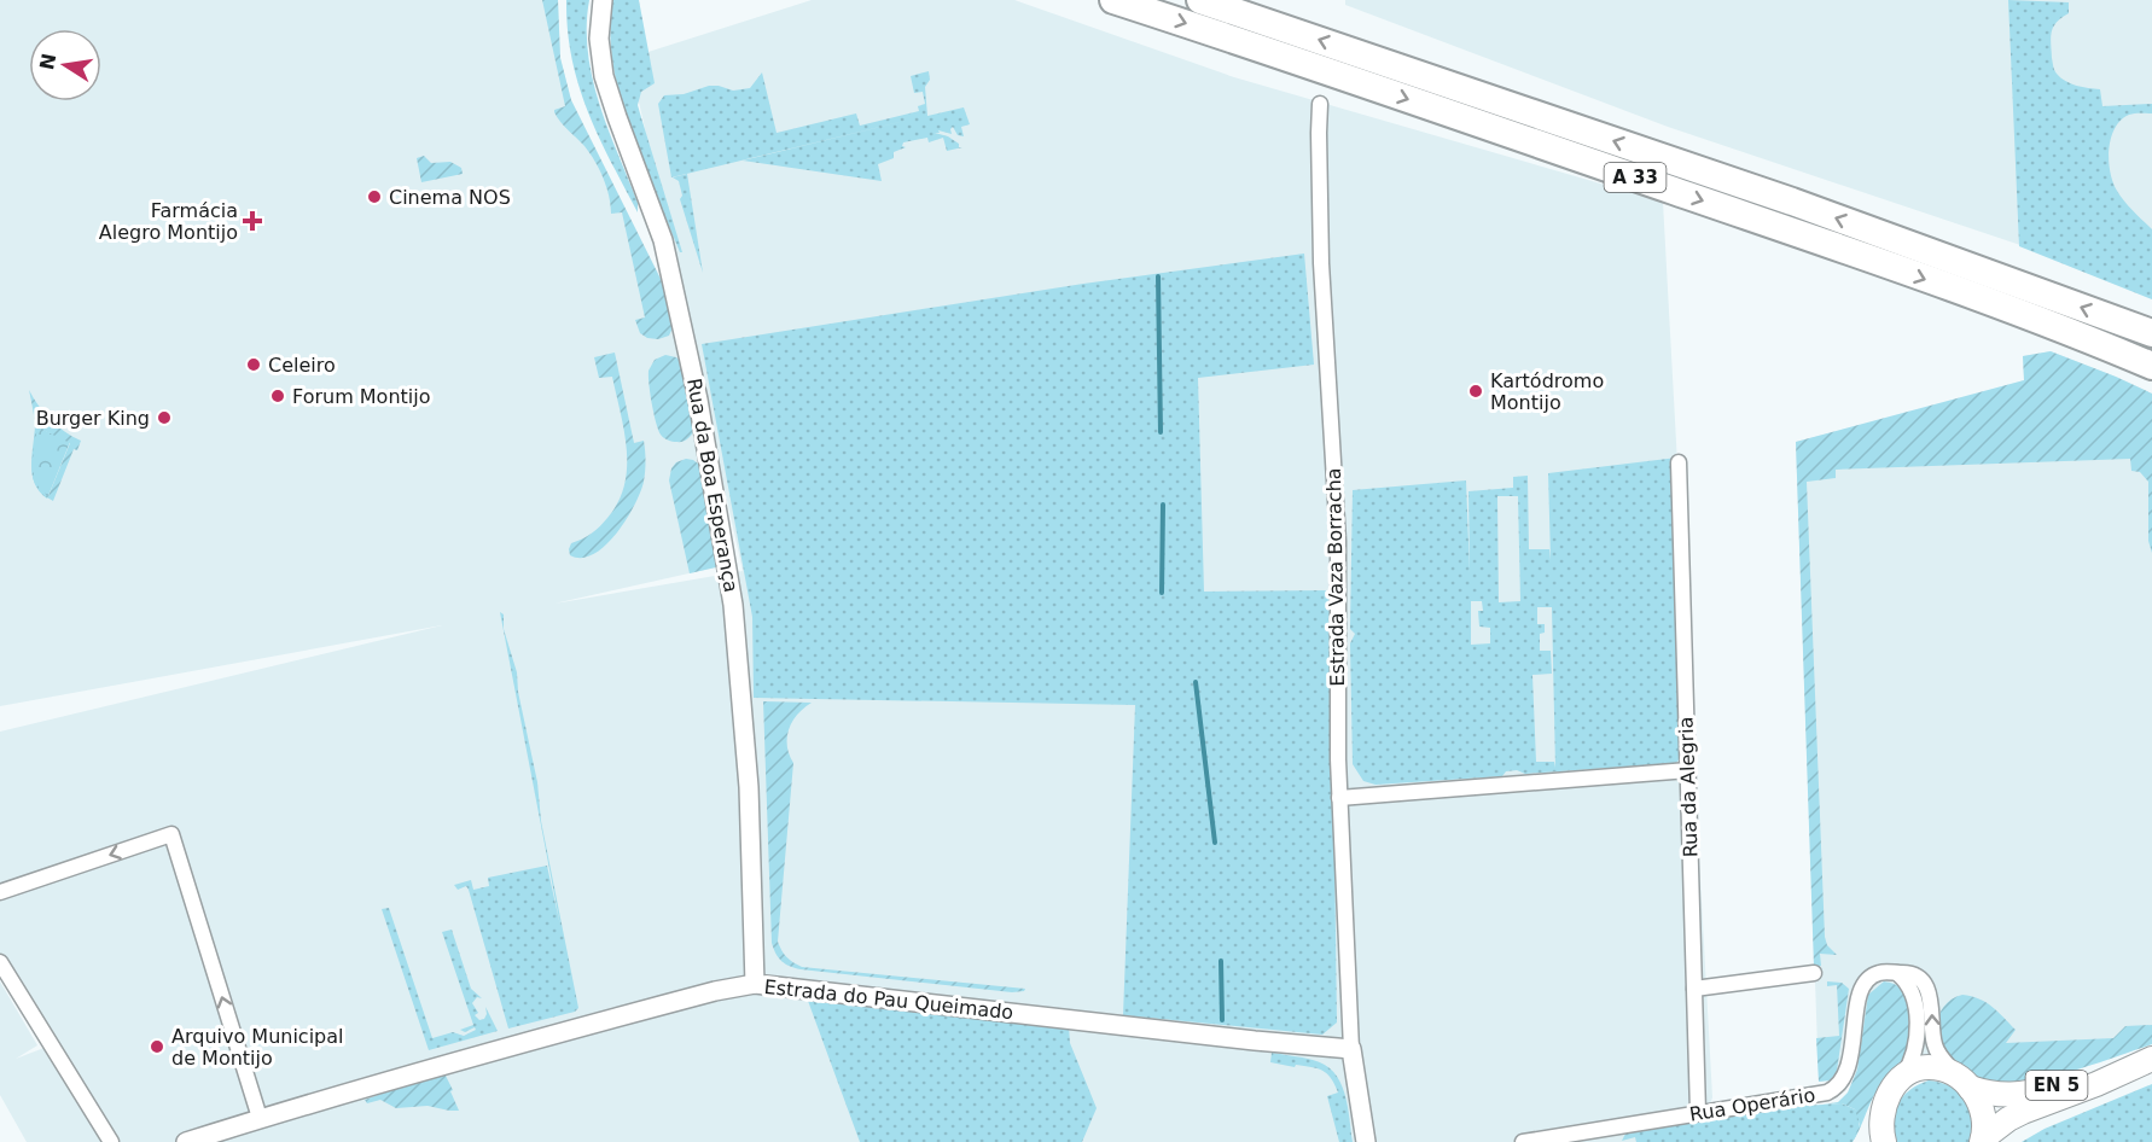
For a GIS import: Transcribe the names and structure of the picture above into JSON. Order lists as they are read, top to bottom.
{
  "streets": {
    "highway": ["A 33"],
    "main road": ["EN 5"],
    "street": [
      "Rua da Boa Esperança",
      "Estrada Vaza Borracha",
      "Rua da Alegria",
      "Estrada do Pau Queimado",
      "Rua Operário"
    ]
  },
  "crossings": [
    ["Rua da Boa Esperança", "Estrada do Pau Queimado"],
    ["Estrada Vaza Borracha", "Estrada do Pau Queimado"],
    ["Rua da Alegria", "Rua Operário"]
  ],
  "places": {
    "other": [
      "Cinema NOS",
      "Celeiro",
      "Kartódromo Montijo",
      "Forum Montijo",
      "Burger King",
      "Arquivo Municipal de Montijo"
    ],
    "health": ["Farmácia Alegro Montijo"]
  },
  "north": "left"
}
